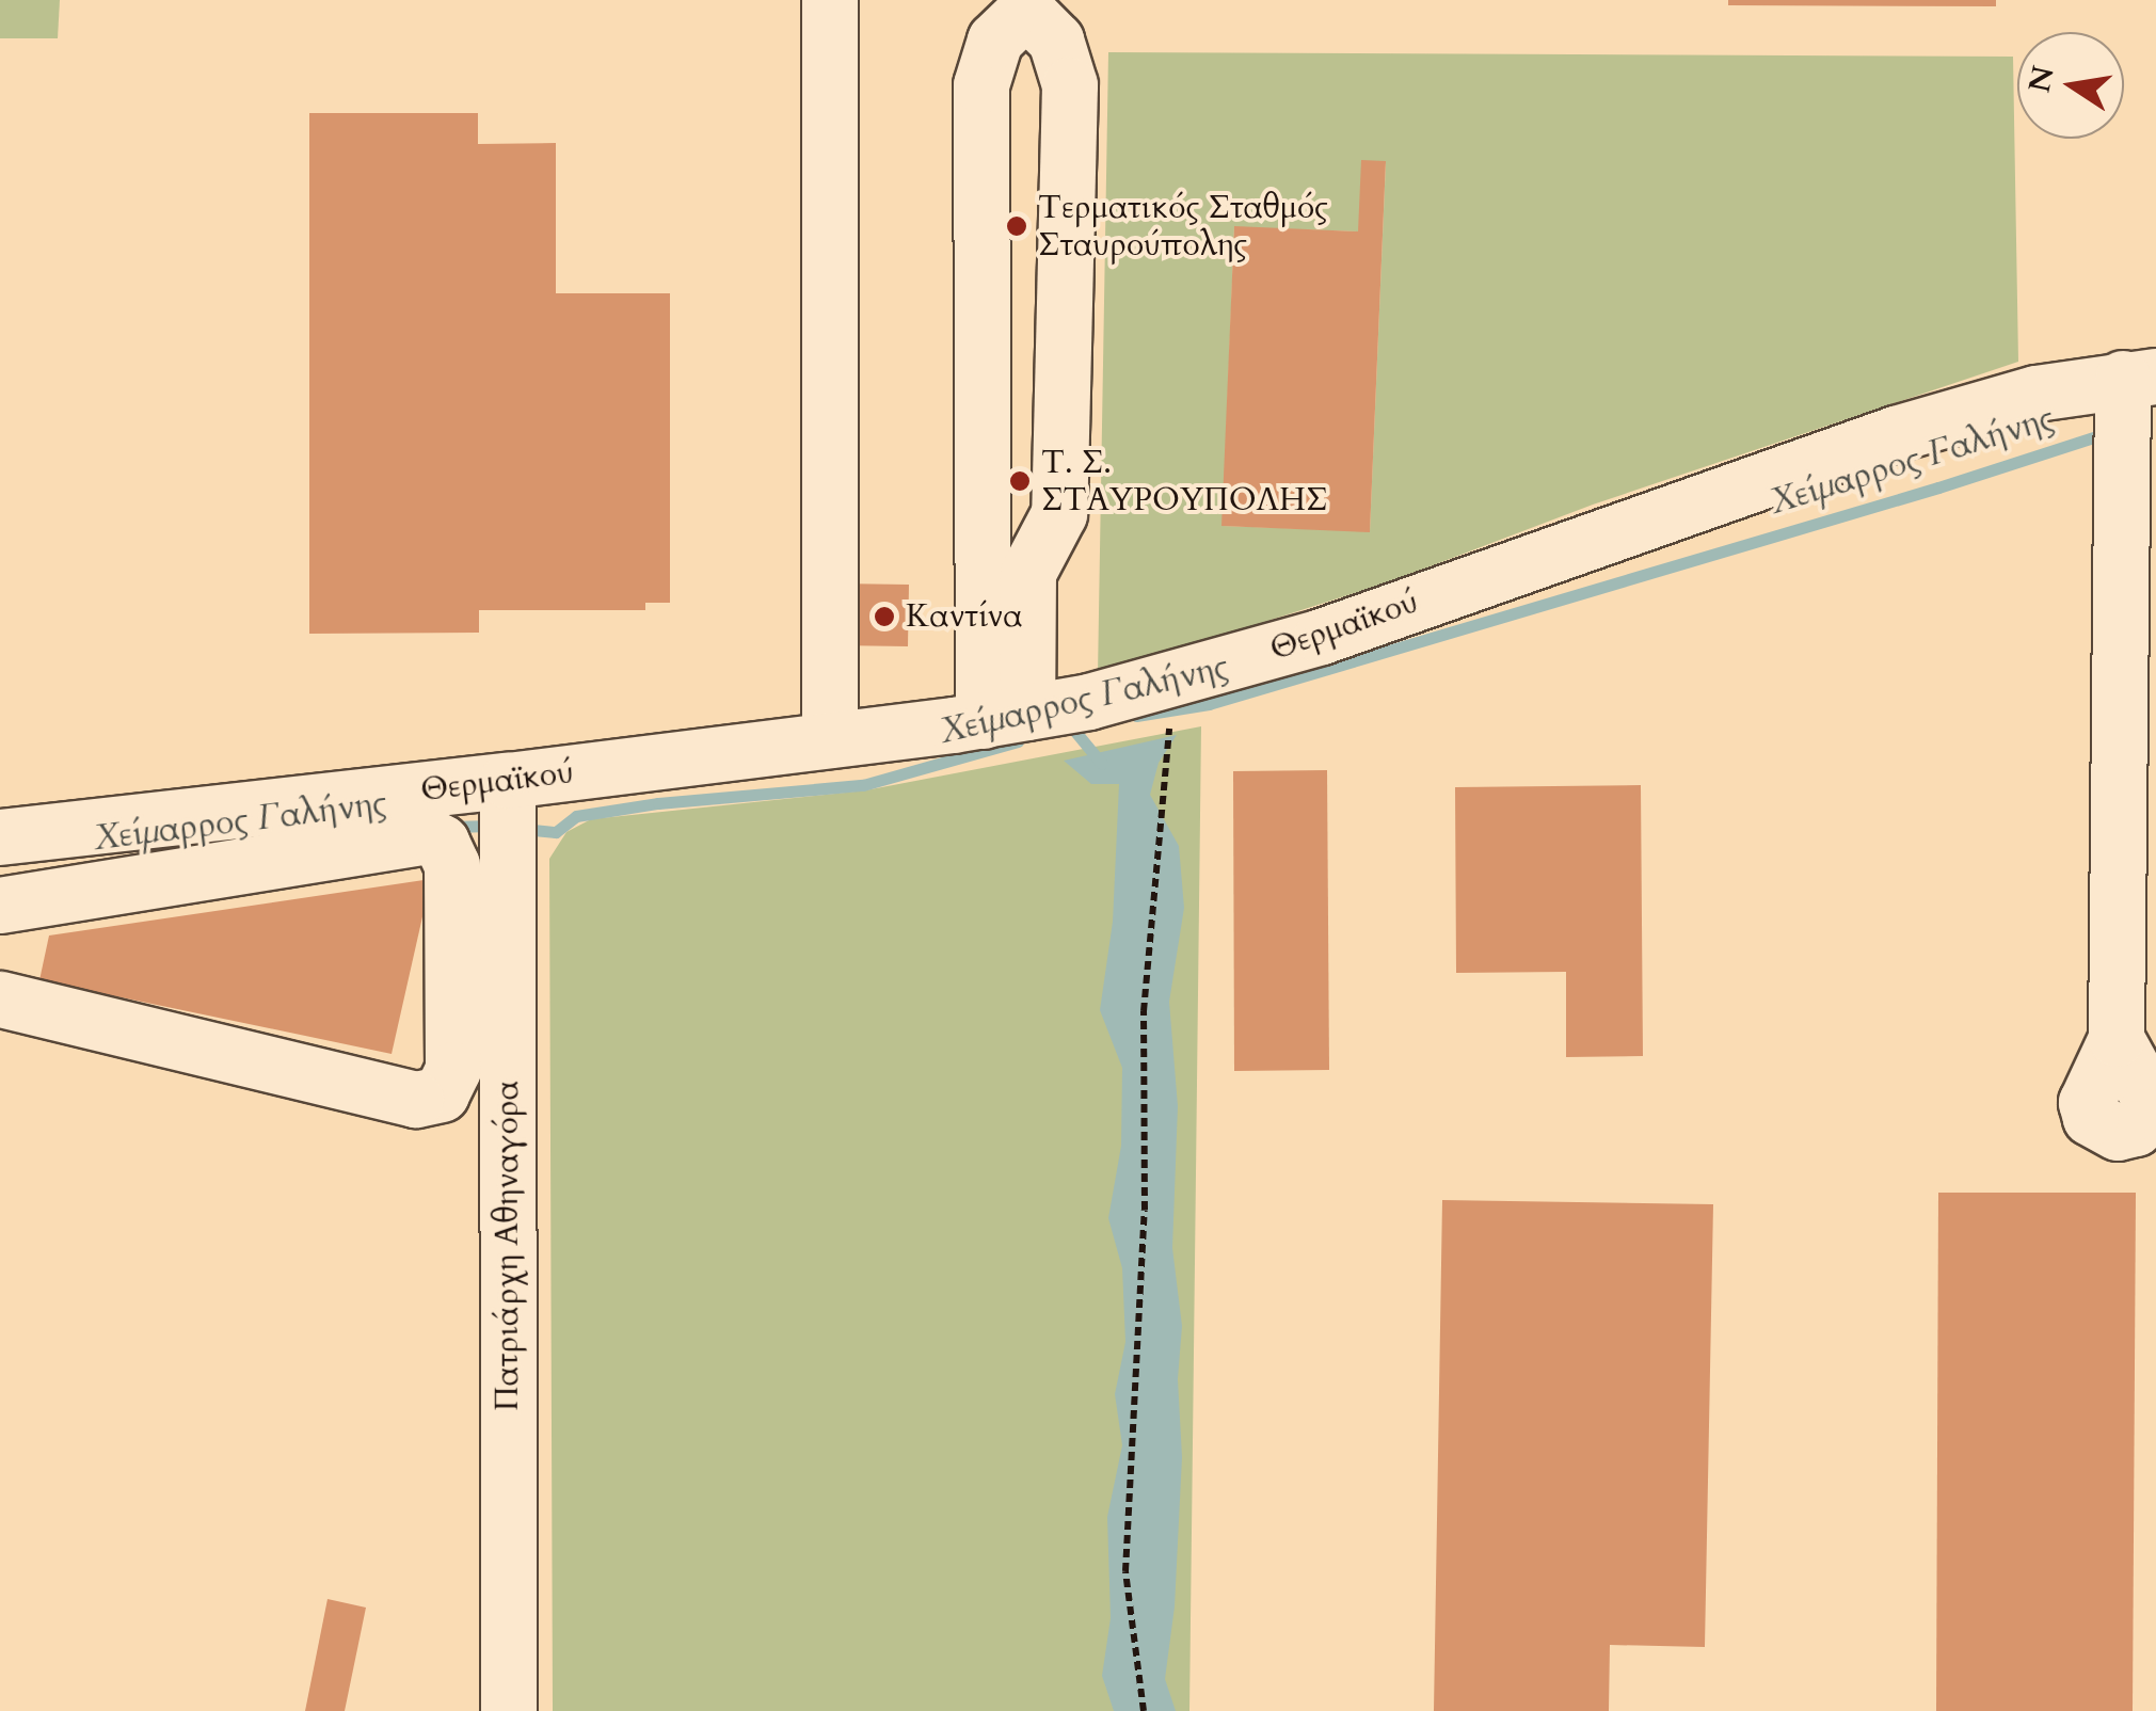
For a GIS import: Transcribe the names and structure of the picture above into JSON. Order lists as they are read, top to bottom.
{
  "streets": {
    "street": ["Θερμαϊκού", "Πατριάρχη Αθηναγόρα"]
  },
  "crossings": [
    ["Θερμαϊκού", "Πατριάρχη Αθηναγόρα"]
  ],
  "water": ["Χείμαρρος Γαλήνης"],
  "places": ["Τερματικός Σταθμός Σταυρούπολης", "Τ. Σ. ΣΤΑΥΡΟΥΠΟΛΗΣ", "Καντίνα"],
  "north": "left"
}
